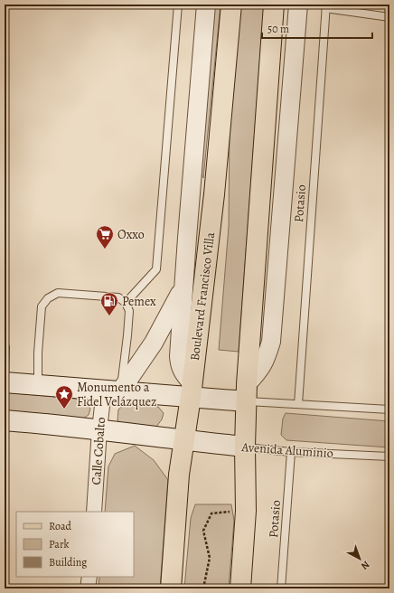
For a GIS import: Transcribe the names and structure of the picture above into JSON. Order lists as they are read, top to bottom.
{
  "streets": {
    "main road": ["Boulevard Francisco Villa", "Avenida Aluminio"],
    "street": ["Calle Cobalto"],
    "lane": ["Potasio"]
  },
  "crossings": [
    ["Potasio", "Avenida Aluminio"],
    ["Boulevard Francisco Villa", "Avenida Aluminio"],
    ["Avenida Aluminio", "Calle Cobalto"]
  ],
  "places": {
    "supermarket": ["Oxxo"],
    "fuel station": ["Pemex"],
    "place": ["Monumento a Fidel Velázquez"]
  },
  "legend": ["Road", "Park", "Building"],
  "scale_bar": "50 m",
  "north": "bottom right"
}
